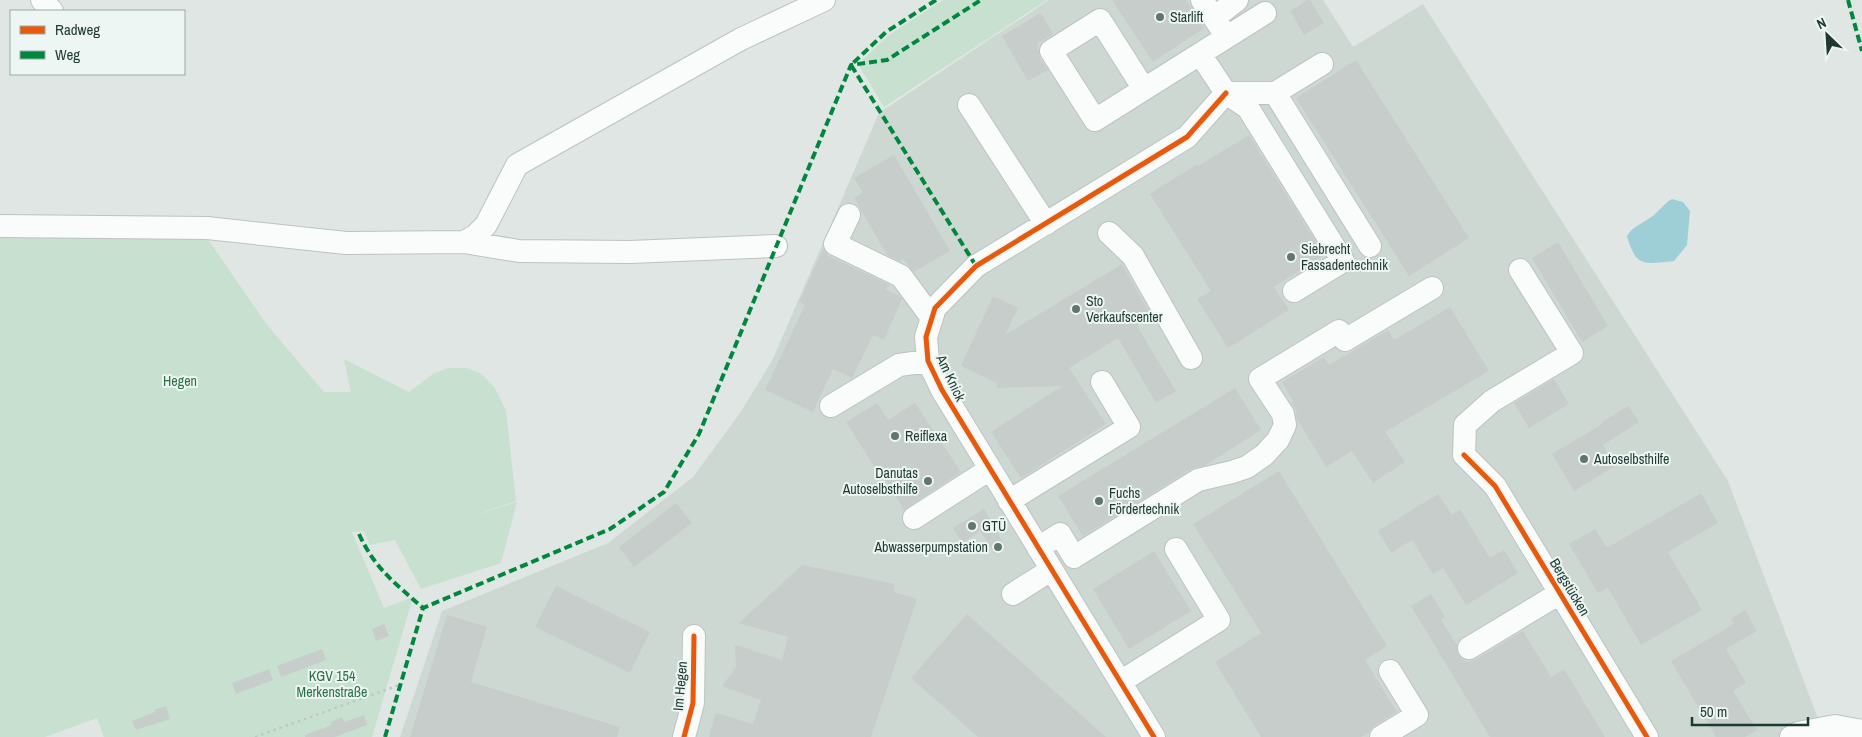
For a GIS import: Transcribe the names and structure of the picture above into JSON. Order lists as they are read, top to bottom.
{
  "streets": {
    "street": ["Am Knick", "Bergstücken", "Im Hegen"]
  },
  "parks": ["Hegen", "KGV 154 Merkenstraße"],
  "places": [
    "Starlift",
    "Siebrecht Fassadentechnik",
    "Sto Verkaufscenter",
    "Reiflexa",
    "Autoselbsthilfe",
    "Danutas Autoselbsthilfe",
    "Fuchs Fördertechnik",
    "GTÜ",
    "Abwasserpumpstation"
  ],
  "legend": ["Radweg", "Weg"],
  "scale_bar": "50 m",
  "north": "top left"
}
